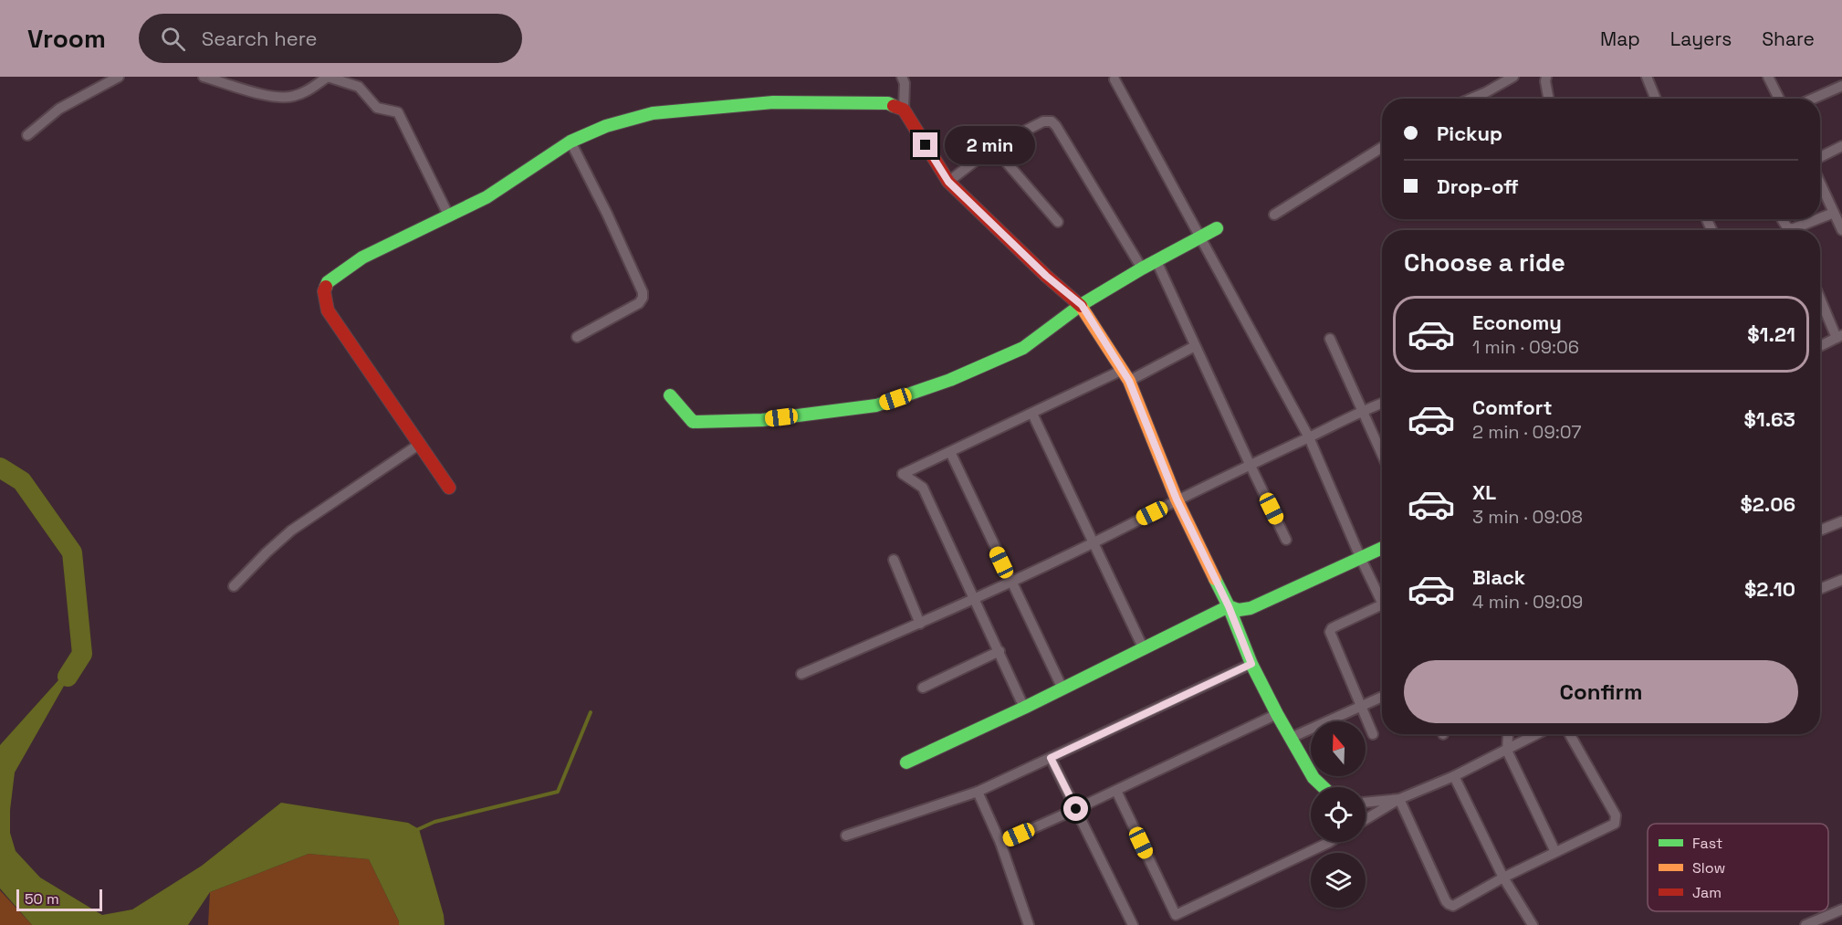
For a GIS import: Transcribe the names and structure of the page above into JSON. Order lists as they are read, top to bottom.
{
  "legend": ["Fast", "Slow", "Jam"],
  "scale_bar": "50 m",
  "north": "top",
  "page": {
    "header": "Vroom",
    "search": "Search here",
    "nav": ["Map", "Layers", "Share"],
    "banner": ["Pickup", "Drop-off"],
    "bubble": "2 min",
    "heading": "Choose a ride",
    "list": [
      {
        "name": "Economy",
        "note": "1 min · 09:06",
        "value": "$1.21"
      },
      {
        "name": "Comfort",
        "note": "2 min · 09:07",
        "value": "$1.63"
      },
      {
        "name": "XL",
        "note": "3 min · 09:08",
        "value": "$2.06"
      },
      {
        "name": "Black",
        "note": "4 min · 09:09",
        "value": "$2.10"
      }
    ],
    "buttons": "Confirm",
    "scale": "50 m"
  }
}
